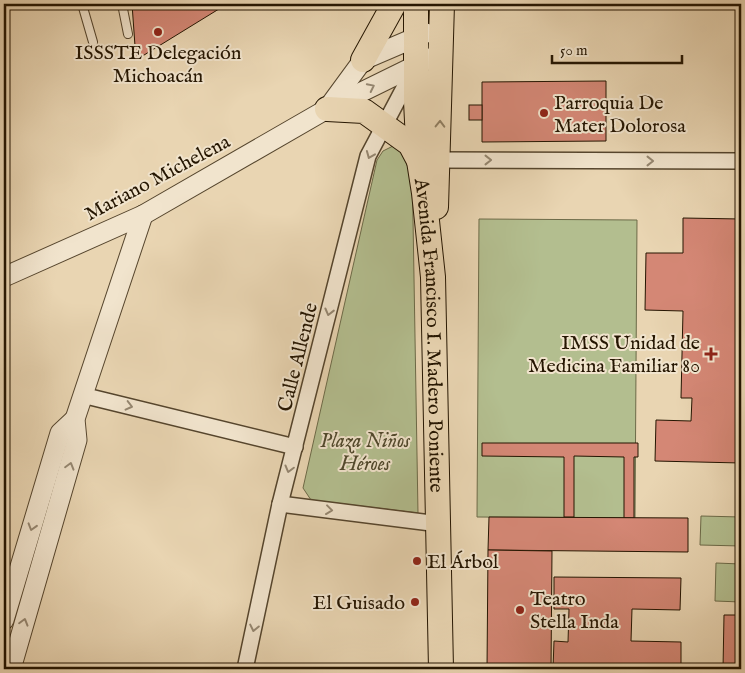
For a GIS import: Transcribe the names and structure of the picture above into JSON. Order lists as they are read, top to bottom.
{
  "streets": {
    "main road": ["Avenida Francisco I. Madero Poniente"],
    "street": ["Mariano Michelena", "Calle Allende"]
  },
  "crossings": [
    ["Mariano Michelena", "Avenida Francisco I. Madero Poniente"],
    ["Mariano Michelena", "Calle Allende"],
    ["Avenida Francisco I. Madero Poniente", "Calle Allende"]
  ],
  "one_way": ["Calle Allende"],
  "parks": ["Plaza Niños Héroes"],
  "places": {
    "other": [
      "ISSSTE Delegación Michoacán",
      "Parroquia De Mater Dolorosa",
      "El Árbol",
      "El Guisado",
      "Teatro Stella Inda"
    ],
    "health": ["IMSS Unidad de Medicina Familiar 80"]
  },
  "scale_bar": "50 m"
}
